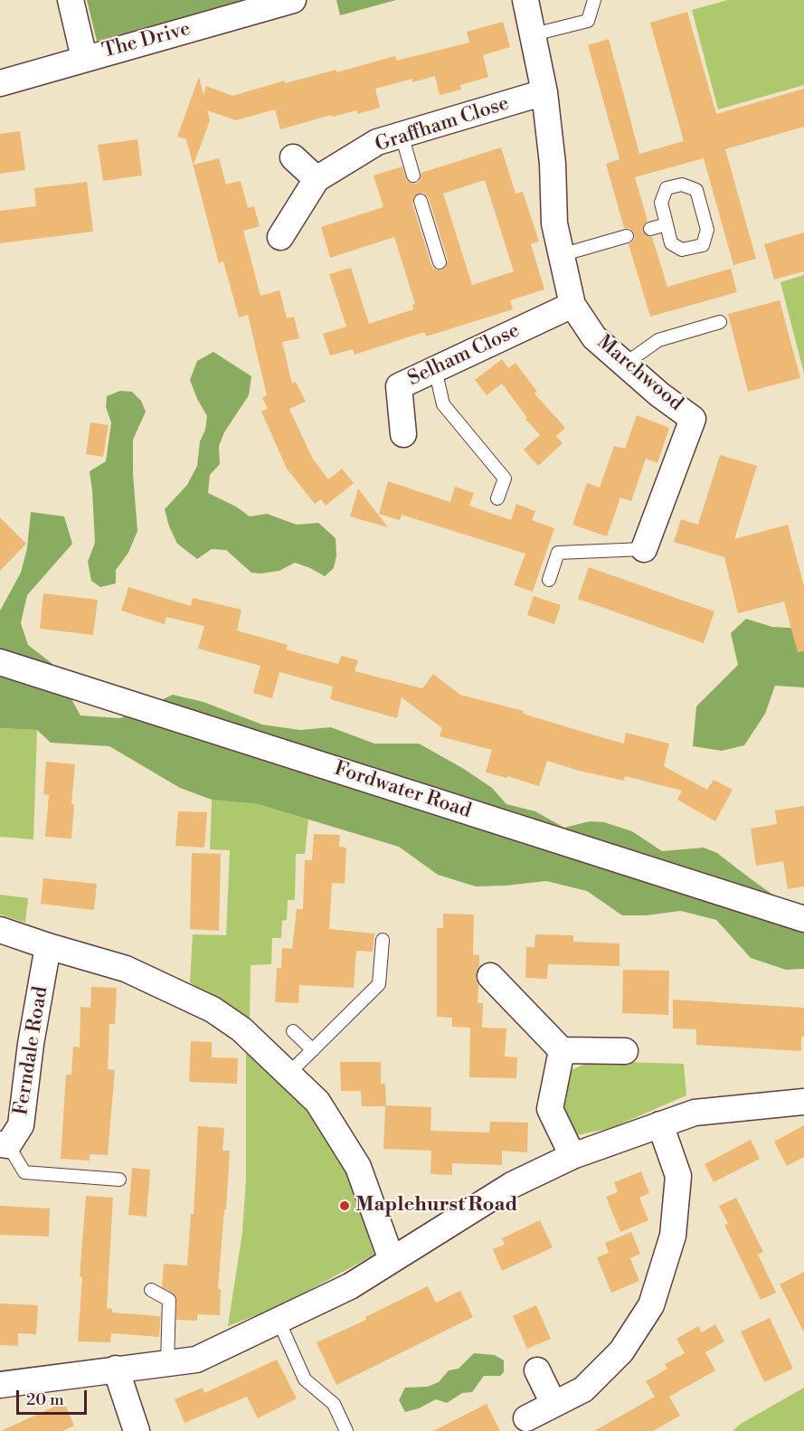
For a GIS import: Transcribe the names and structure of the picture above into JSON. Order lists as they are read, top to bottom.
{
  "streets": {
    "street": [
      "The Drive",
      "Graffham Close",
      "Selham Close",
      "Marchwood",
      "Fordwater Road",
      "Ferndale Road"
    ]
  },
  "crossings": [
    ["Graffham Close", "Marchwood"],
    ["Selham Close", "Marchwood"]
  ],
  "places": ["Maplehurst Road"],
  "scale_bar": "20 m"
}
